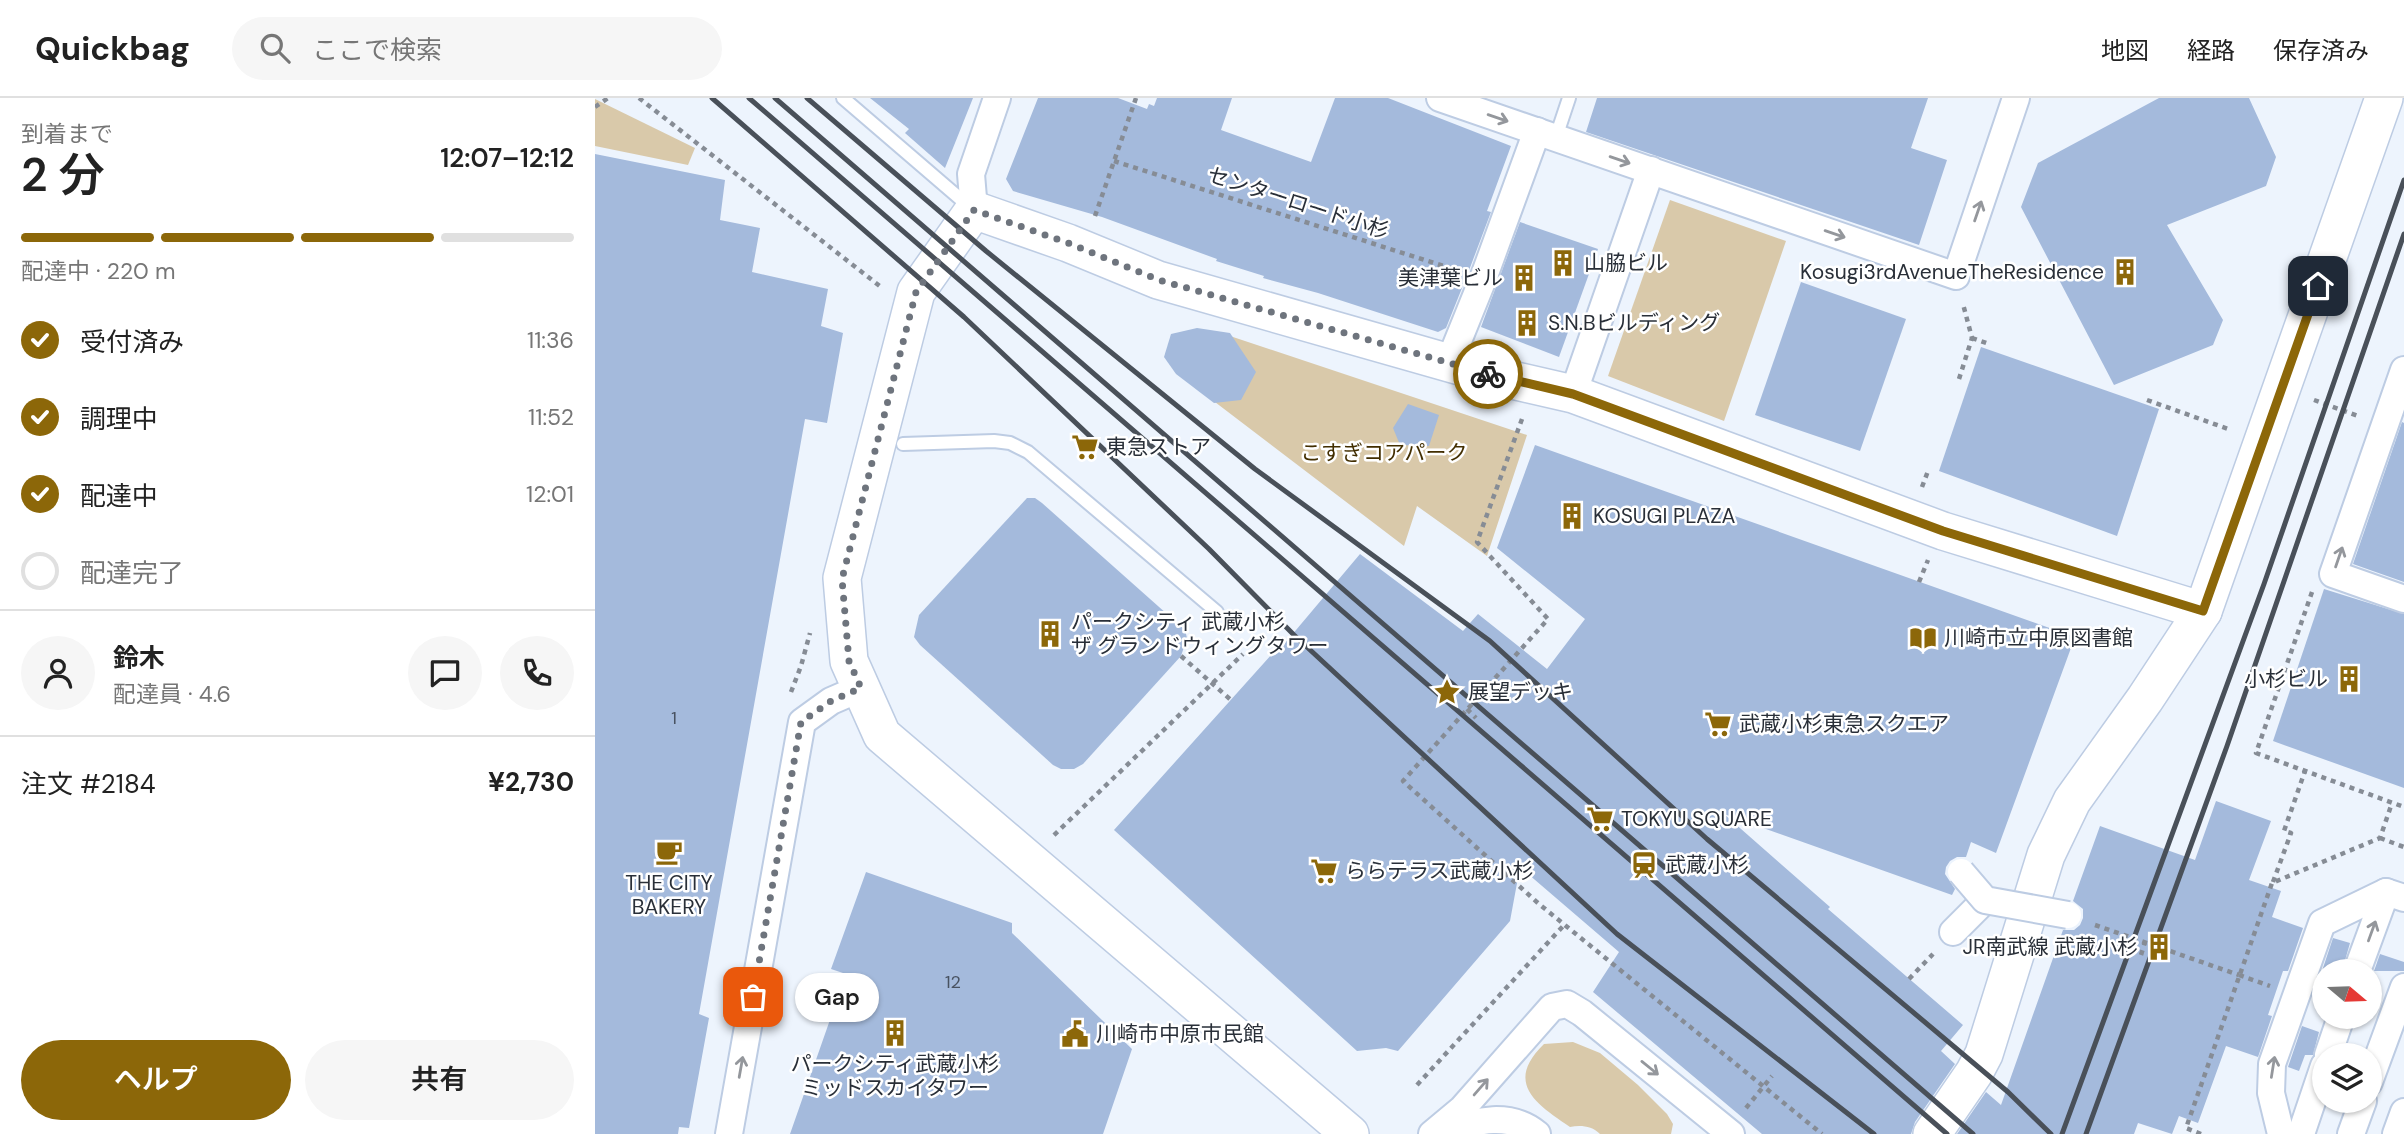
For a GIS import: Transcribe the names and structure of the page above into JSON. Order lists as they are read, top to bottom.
{
  "streets": {
    "path": ["センターロード小杉"]
  },
  "parks": ["こすぎコアパーク"],
  "places": {
    "building": [
      "山脇ビル",
      "Kosugi3rdAvenueTheResidence",
      "美津葉ビル",
      "S.N.Bビルディング",
      "KOSUGI PLAZA",
      "パークシティ 武蔵小杉 ザ グランドウィングタワー",
      "小杉ビル",
      "JR南武線 武蔵小杉",
      "パークシティ武蔵小杉 ミッドスカイタワー"
    ],
    "supermarket": [
      "東急ストア",
      "武蔵小杉東急スクエア",
      "TOKYU SQUARE",
      "ららテラス武蔵小杉"
    ],
    "library": ["川崎市立中原図書館"],
    "place": ["展望デッキ"],
    "cafe": ["THE CITY BAKERY"],
    "station": ["武蔵小杉"],
    "other": ["Gap"],
    "public building": ["川崎市中原市民館"]
  },
  "house_numbers": ["1", "12"],
  "north": "right",
  "page": {
    "header": "Quickbag",
    "search": "ここで検索",
    "nav": ["地図", "経路", "保存済み"],
    "heading": ["2 分", "到着まで", "12:07–12:12"],
    "panel": [
      "鈴木",
      "配達員 · 4.6",
      "注文 #2184",
      "¥2,730"
    ],
    "bar": "配達中 · 220 m",
    "list": [
      ["受付済み", "11:36"],
      ["調理中", "11:52"],
      ["配達中", "12:01"],
      "配達完了"
    ],
    "bubble": "Gap",
    "buttons": ["ヘルプ", "共有"]
  }
}
